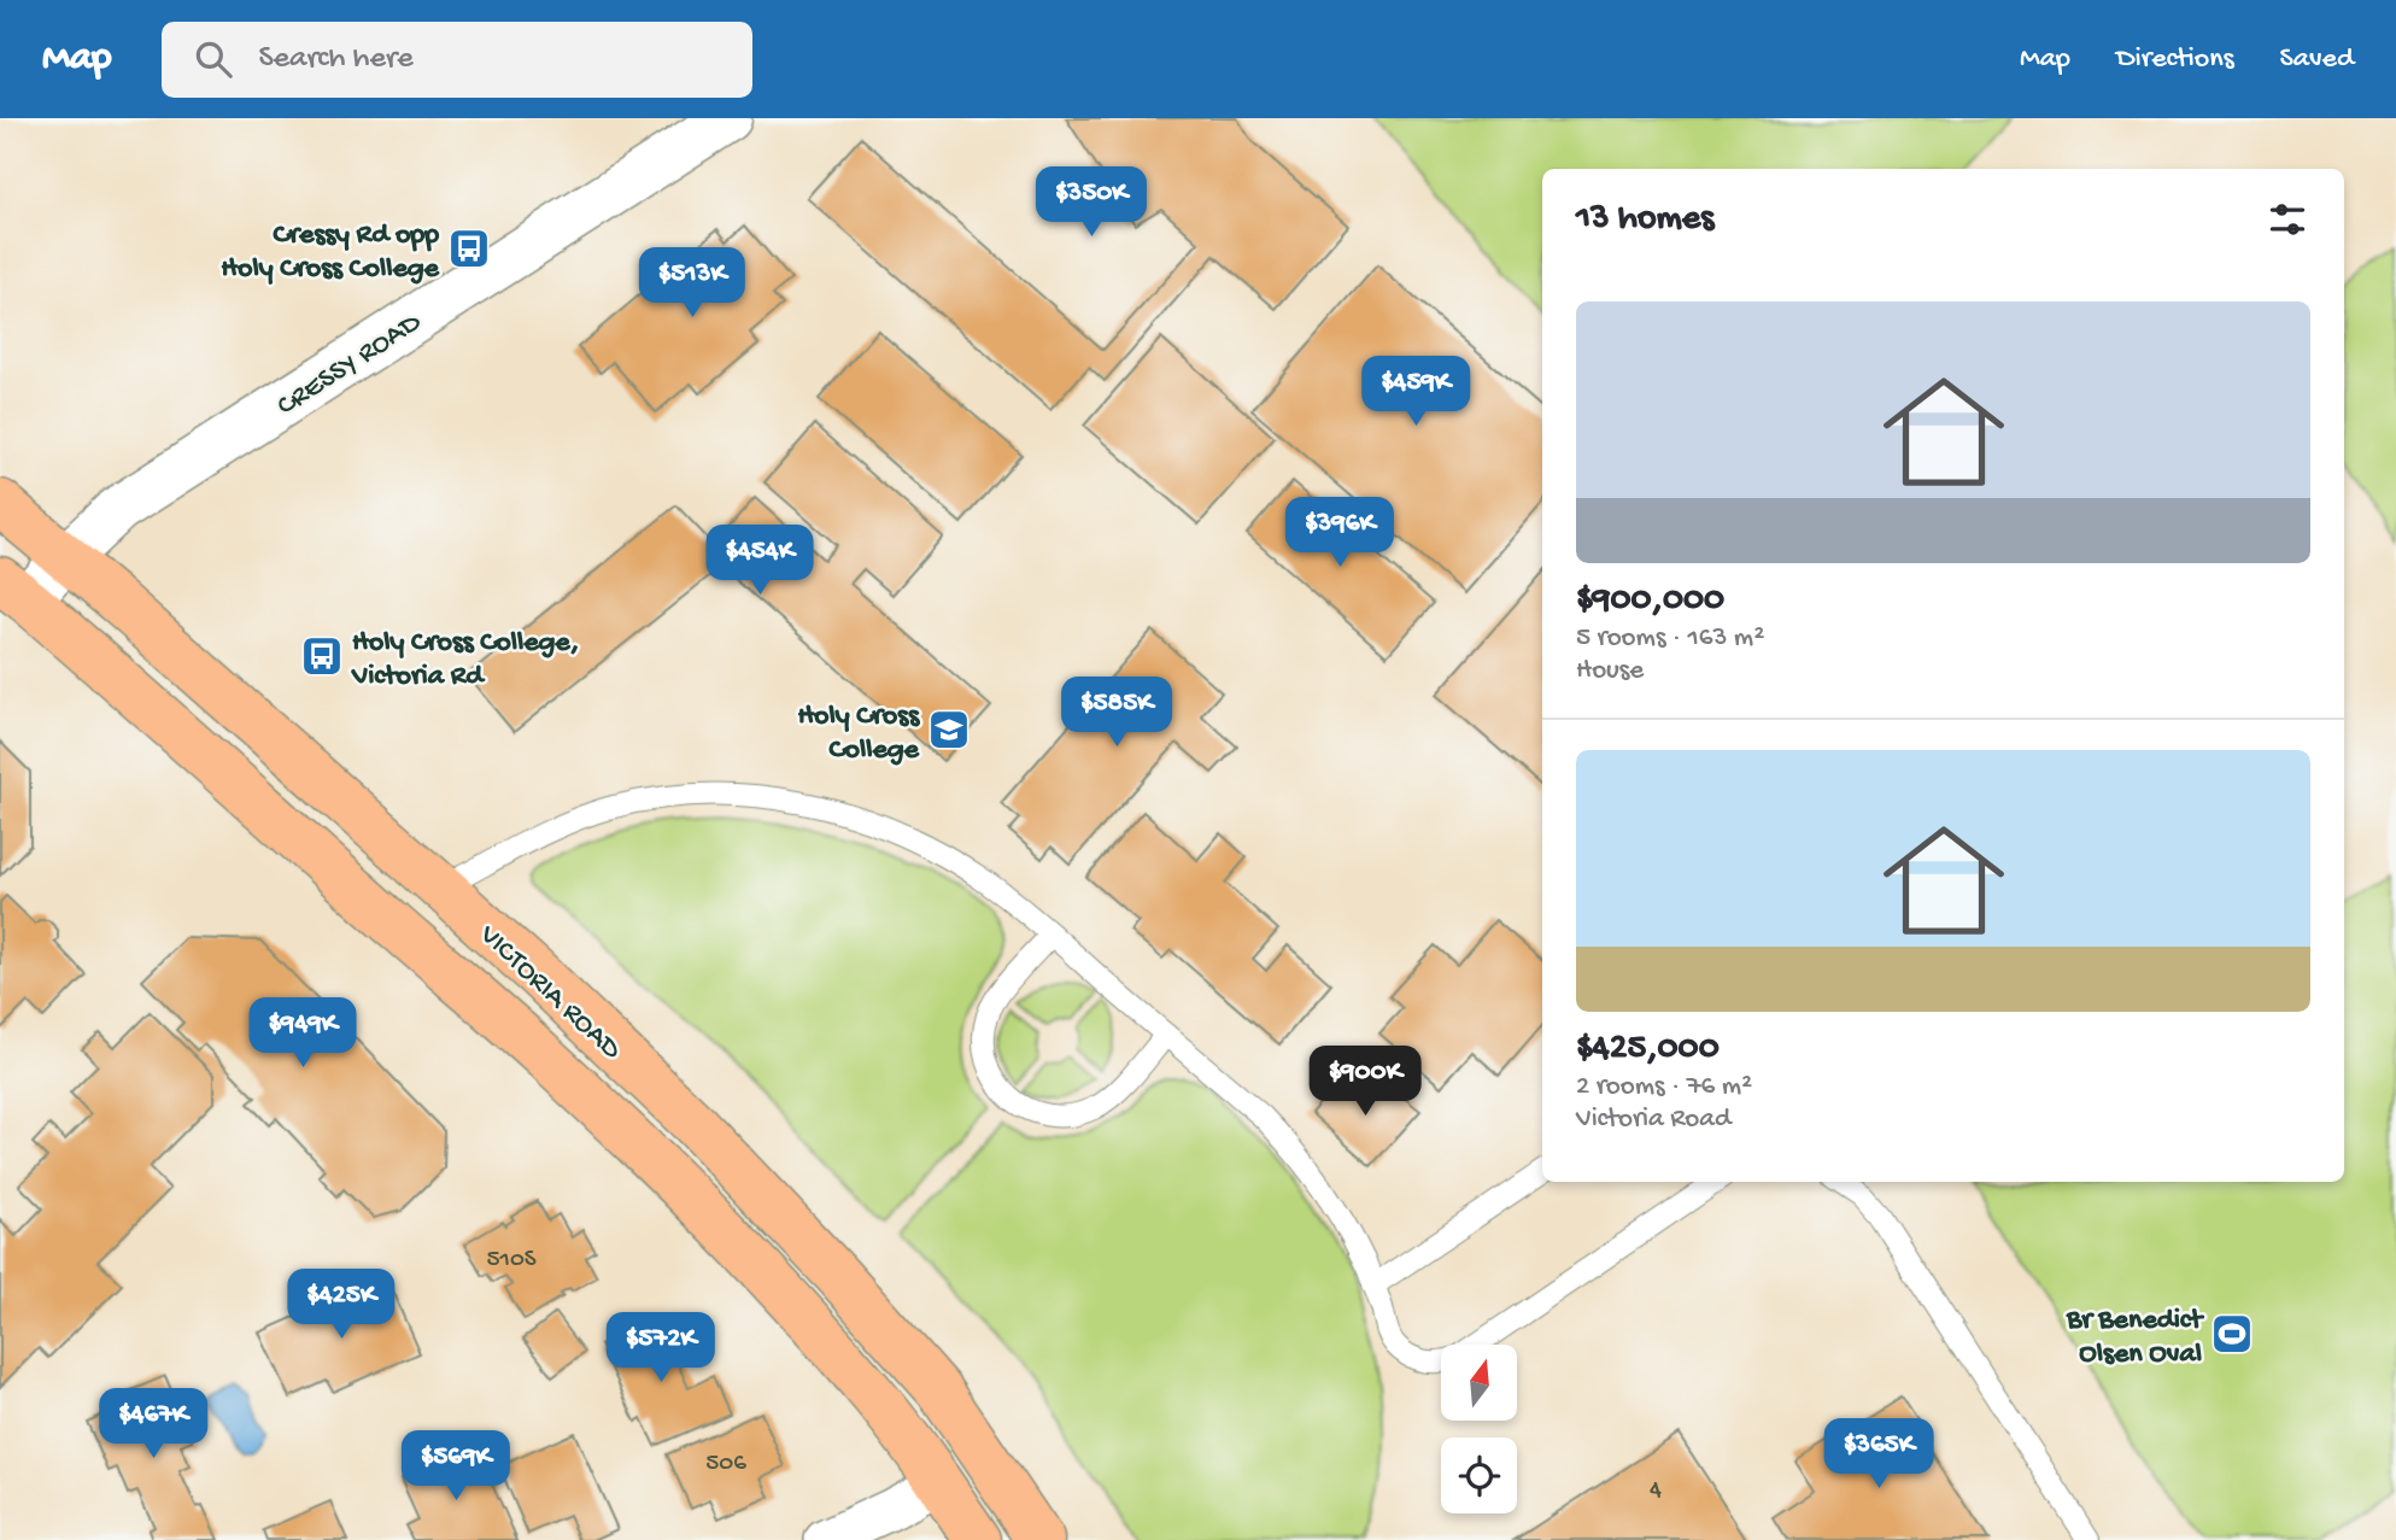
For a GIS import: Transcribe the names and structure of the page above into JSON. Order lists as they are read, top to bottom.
{
  "streets": {
    "highway": ["VICTORIA ROAD"],
    "street": ["CRESSY ROAD"]
  },
  "crossings": [
    ["CRESSY ROAD", "VICTORIA ROAD"]
  ],
  "places": {
    "bus stop": ["Cressy Rd opp Holy Cross College", "Holy Cross College, Victoria Rd"],
    "school or university": ["Holy Cross College"],
    "sports": ["Br Benedict Olsen Oval"]
  },
  "house_numbers": ["510S", "506", "4"],
  "north": "top",
  "page": {
    "header": "Map",
    "search": "Search here",
    "nav": ["Map", "Directions", "Saved"],
    "price": [
      "$350K",
      "$513K",
      "$459K",
      "$396K",
      "$454K",
      "$585K",
      "$949K",
      "$900K",
      "$425K",
      "$572K",
      "$467K",
      "$365K",
      "$569K"
    ],
    "heading": "13 homes",
    "list": [
      {
        "name": "$900,000",
        "note": "5 rooms · 163 m² · House"
      },
      {
        "name": "$425,000",
        "note": "2 rooms · 76 m² · Victoria Road"
      }
    ]
  }
}
